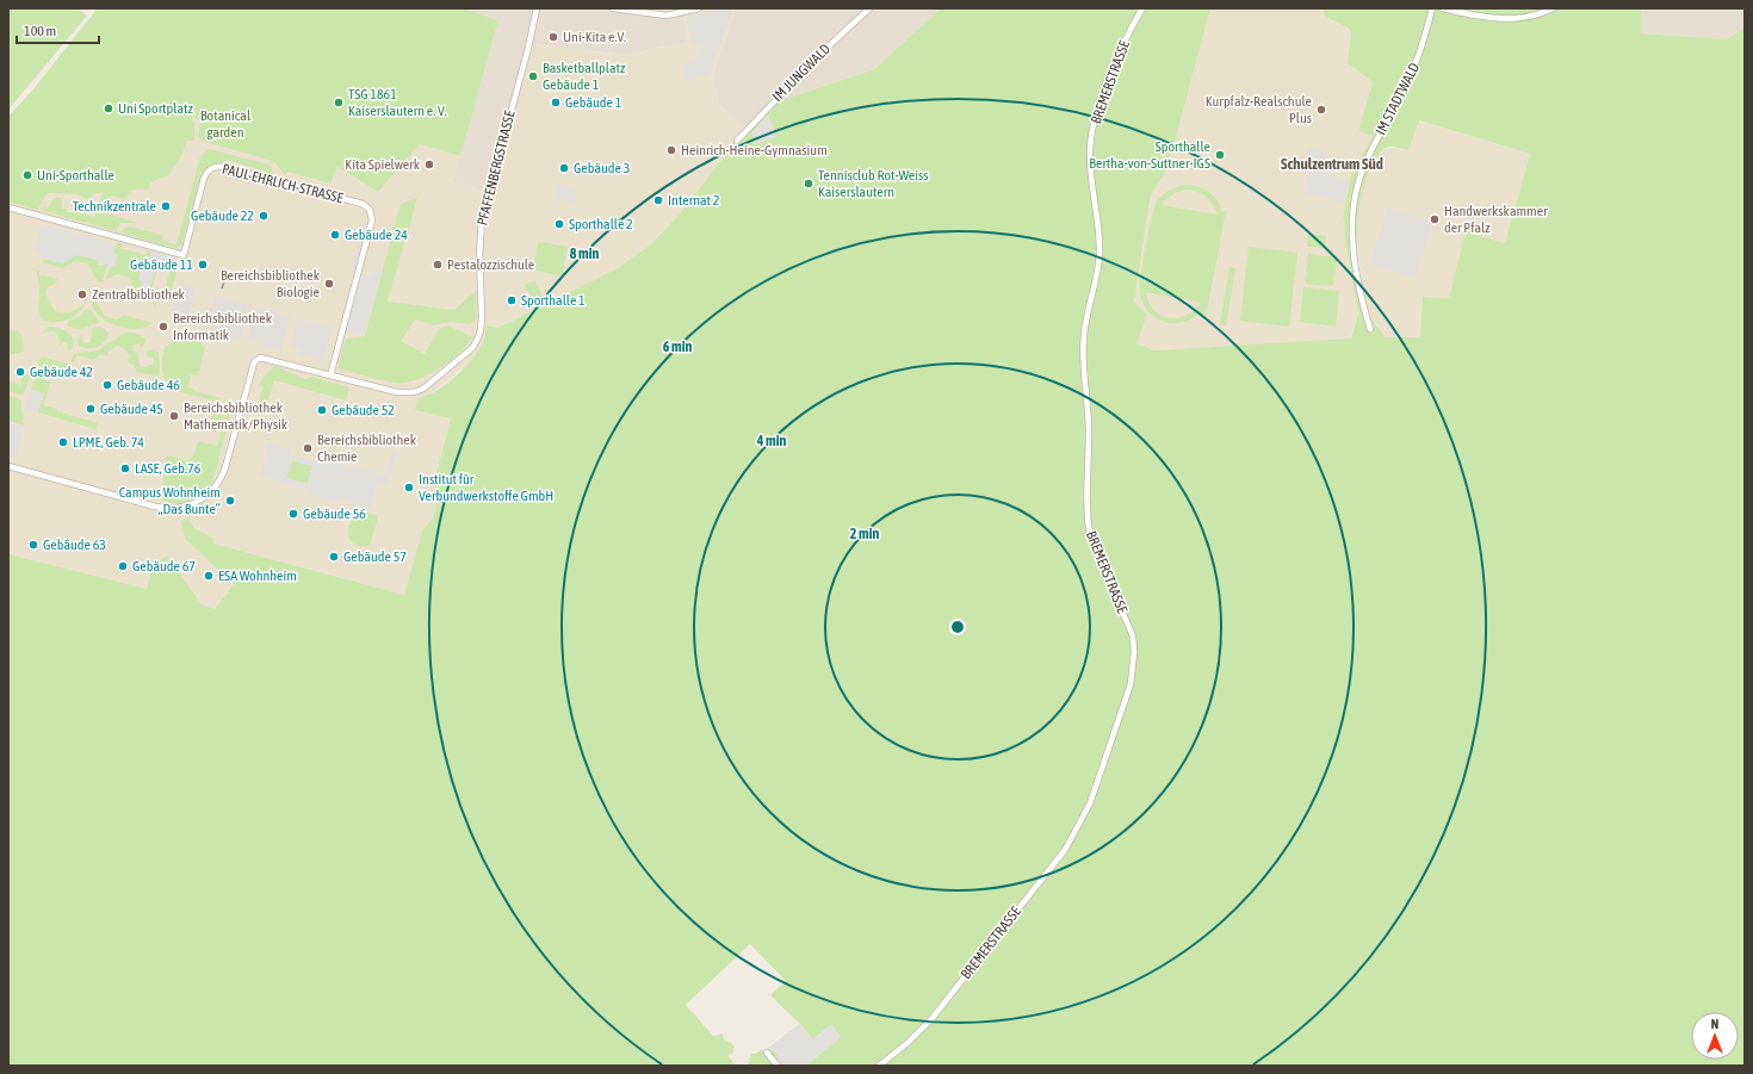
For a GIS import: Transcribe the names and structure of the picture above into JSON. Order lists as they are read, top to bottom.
{
  "streets": {
    "street": [
      "IM JUNGWALD",
      "BREMERSTRASSE",
      "IM STADTWALD",
      "PFAFFENBERGSTRASSE",
      "PAUL-EHRLICH-STRASSE"
    ]
  },
  "crossings": [
    ["PFAFFENBERGSTRASSE", "PAUL-EHRLICH-STRASSE"]
  ],
  "districts": ["Schulzentrum Süd"],
  "parks": ["Botanical garden"],
  "places": [
    "Uni-Kita e.V.",
    "Basketballplatz Gebäude 1",
    "TSG 1861 Kaiserslautern e. V.",
    "Gebäude 1",
    "Uni Sportplatz",
    "Kurpfalz-Realschule Plus",
    "Heinrich-Heine-Gymnasium",
    "Sporthalle Bertha-von-Suttner-IGS",
    "Kita Spielwerk",
    "Gebäude 3",
    "Uni-Sporthalle",
    "Tennisclub Rot-Weiss Kaiserslautern",
    "Internat 2",
    "Technikzentrale",
    "Gebäude 22",
    "Handwerkskammer der Pfalz",
    "Sporthalle 2",
    "Gebäude 24",
    "Gebäude 11",
    "Pestalozzischule",
    "Bereichsbibliothek Biologie",
    "Zentralbibliothek",
    "Sporthalle 1",
    "Bereichsbibliothek Informatik",
    "Gebäude 42",
    "Gebäude 46",
    "Gebäude 45",
    "Gebäude 52",
    "Bereichsbibliothek Mathematik/Physik",
    "LPME, Geb. 74",
    "Bereichsbibliothek Chemie",
    "LASE, Geb.76",
    "Institut für Verbundwerkstoffe GmbH",
    "Campus Wohnheim „Das Bunte“",
    "Gebäude 56",
    "Gebäude 63",
    "Gebäude 57",
    "Gebäude 67",
    "ESA Wohnheim"
  ],
  "scale_bar": "100 m",
  "north": "top",
  "rings": [
    "8 min",
    "6 min",
    "4 min",
    "2 min"
  ]
}
